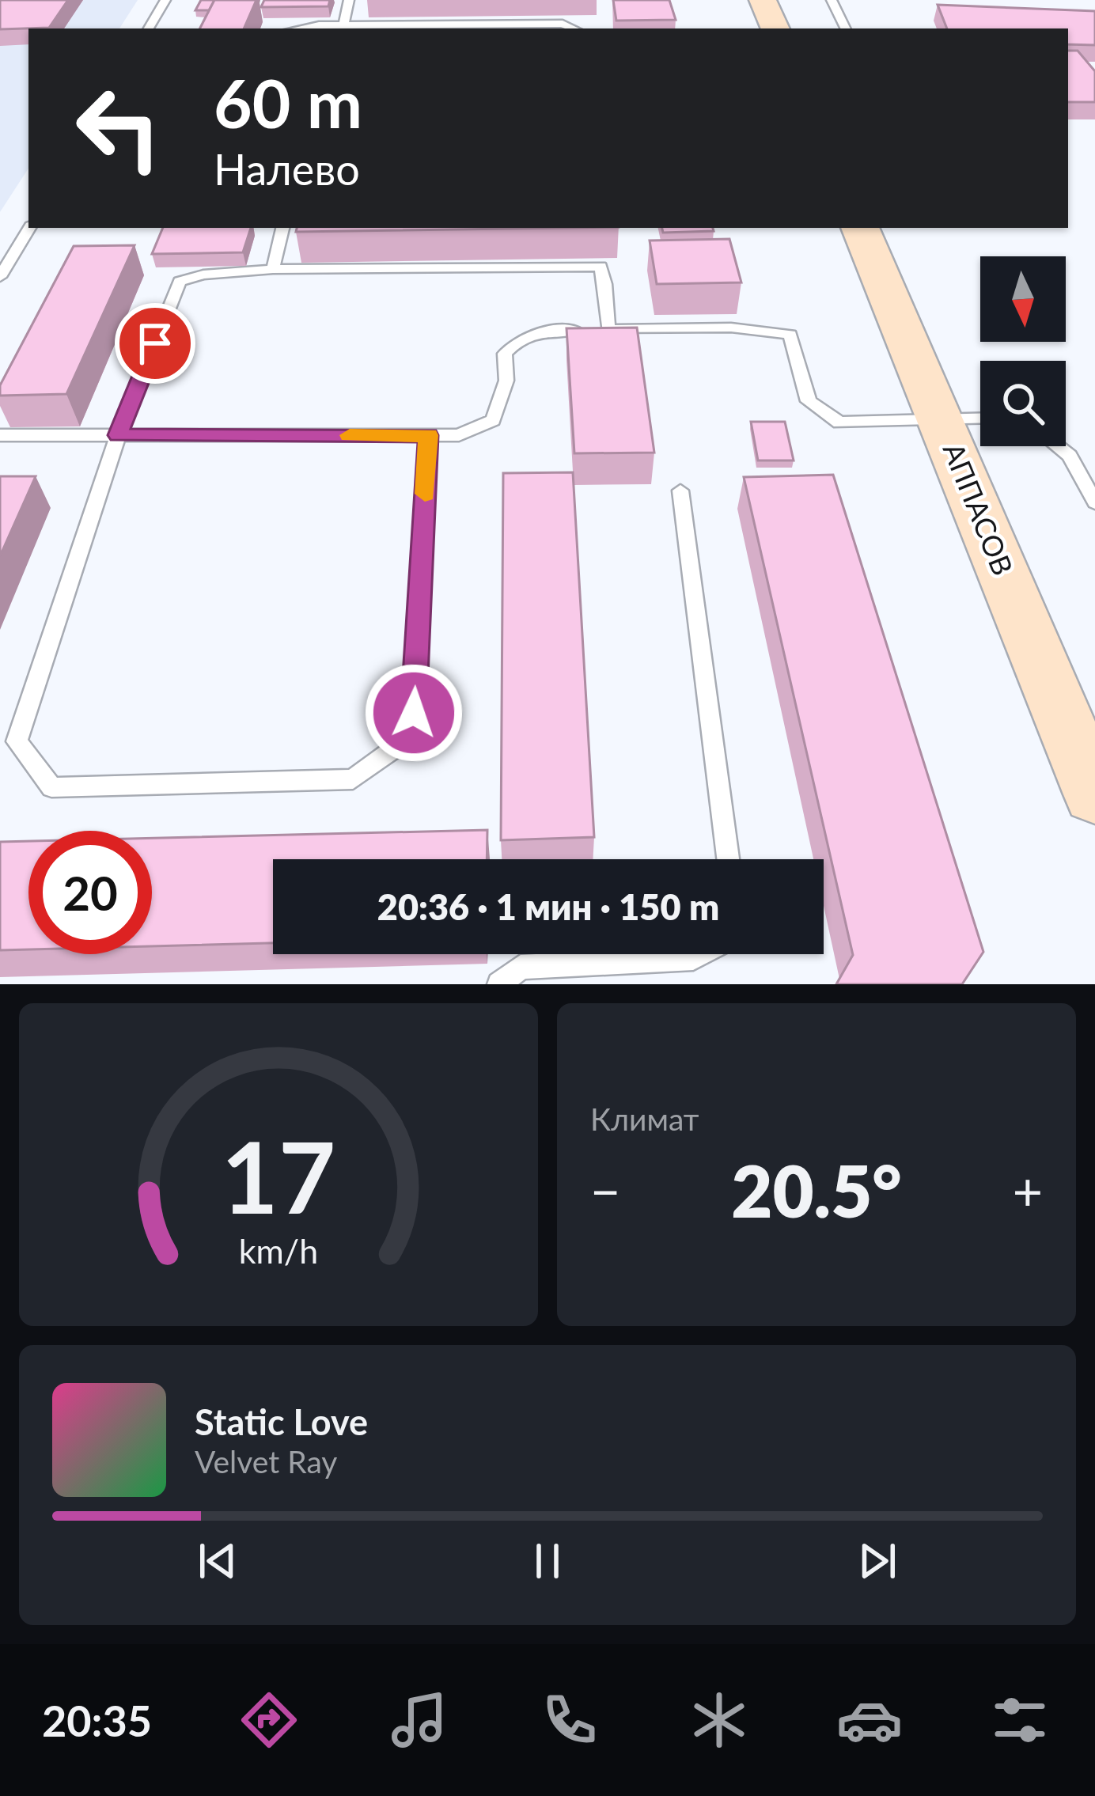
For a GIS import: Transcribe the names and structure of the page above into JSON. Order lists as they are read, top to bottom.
{
  "streets": {
    "street": ["АППАСОВ"]
  },
  "north": "bottom",
  "page": {
    "turn": ["60 m", "Налево"],
    "limit": "20",
    "trip": "20:36 · 1 мин · 150 m",
    "tile": "Климат",
    "heat": ["−", "20.5°", "+"],
    "song": ["Static Love", "Velvet Ray"],
    "tabs": "20:35",
    "gauge": ["17", "km/h"]
  }
}
